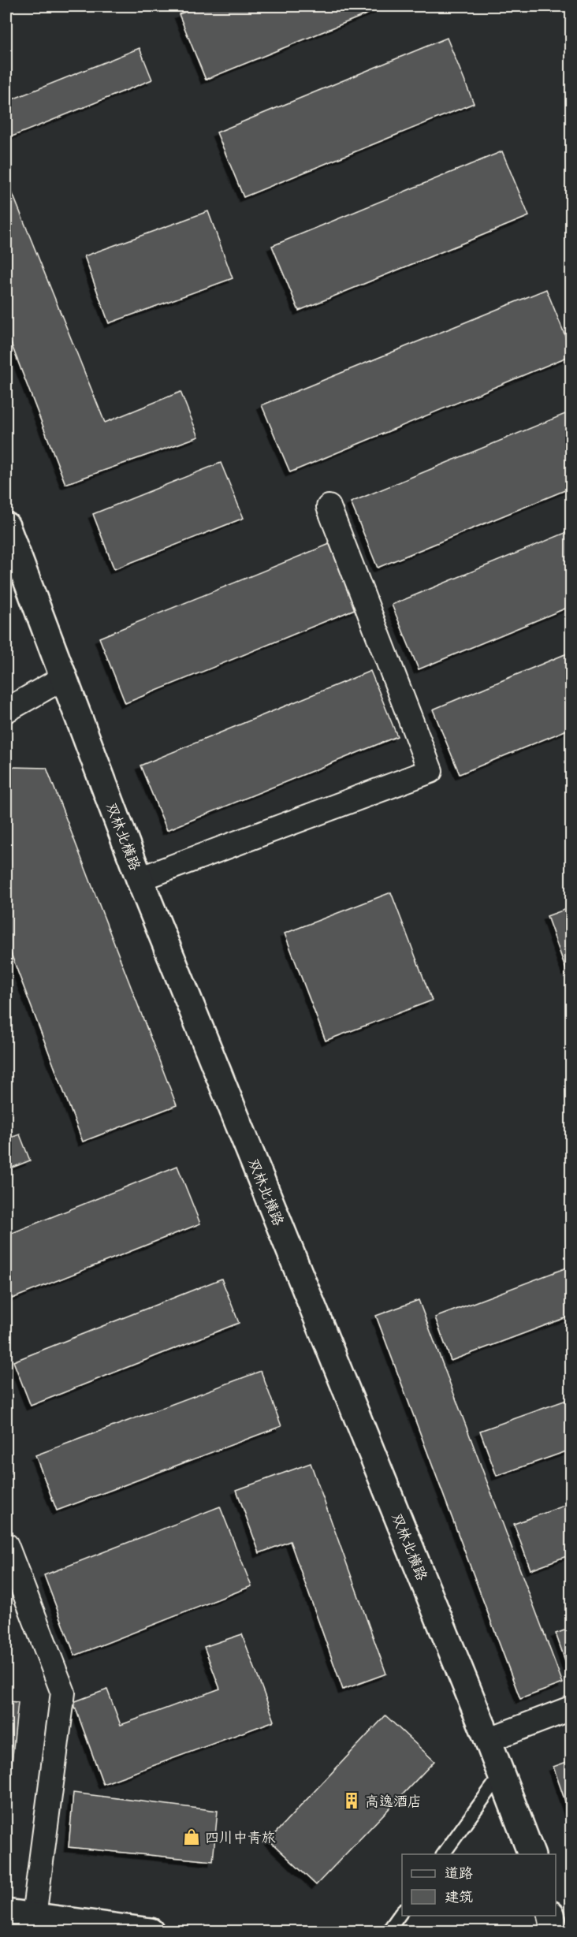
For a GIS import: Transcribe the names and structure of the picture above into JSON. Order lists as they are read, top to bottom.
{
  "streets": {
    "street": ["双林北横路"]
  },
  "places": {
    "building": ["高逸酒店"],
    "shop": ["四川中青旅"]
  },
  "legend": ["道路", "建筑"]
}
